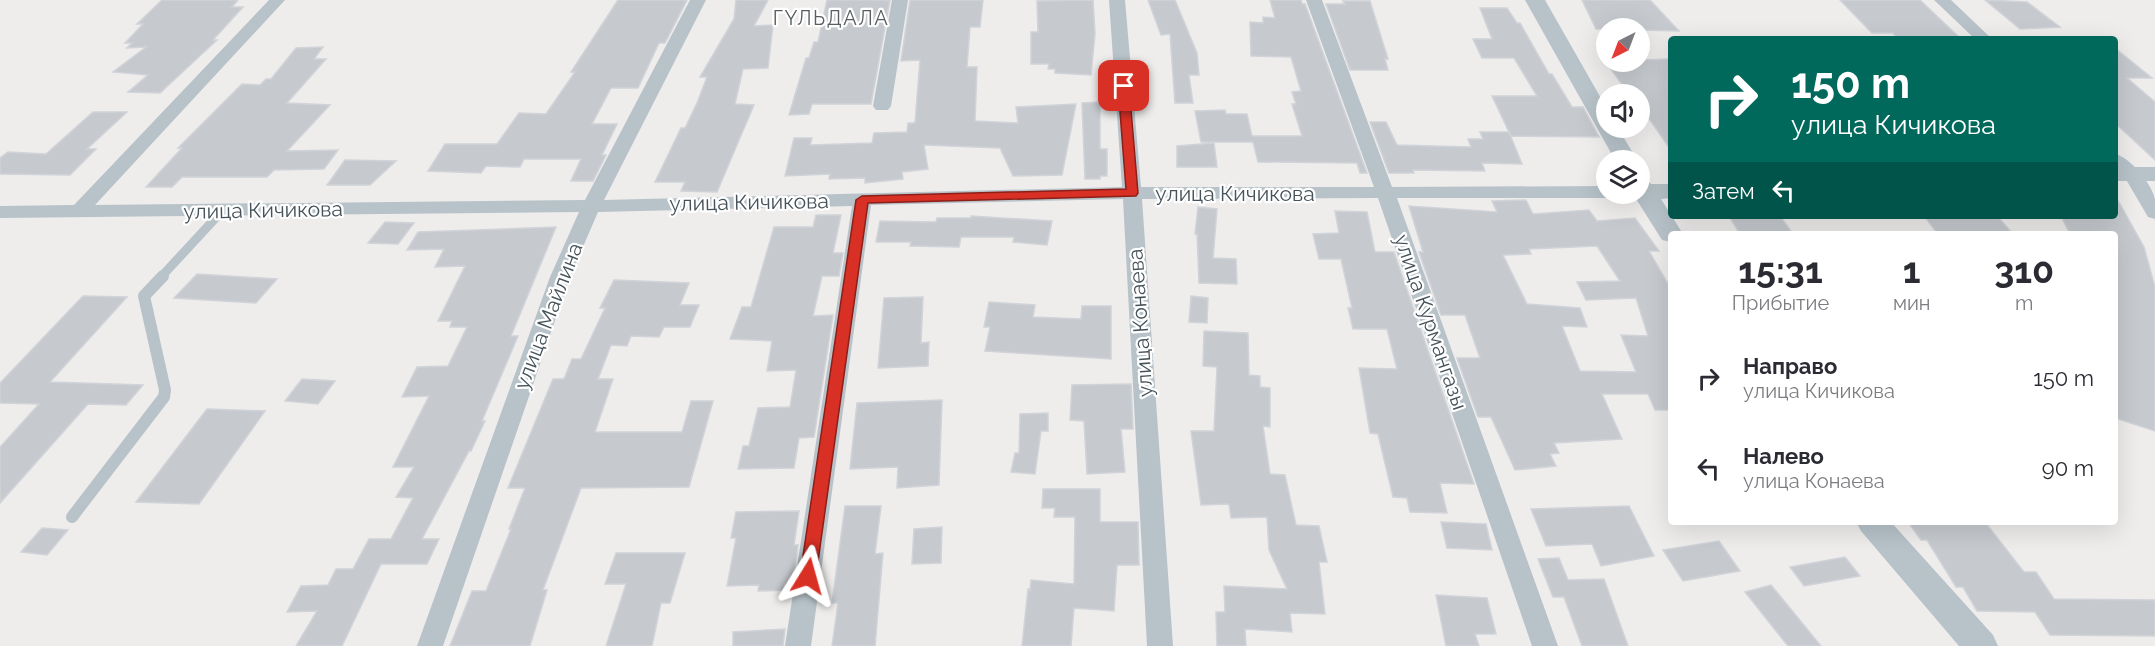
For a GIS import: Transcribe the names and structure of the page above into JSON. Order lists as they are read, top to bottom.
{
  "streets": {
    "street": [
      "улица Кичикова",
      "улица Майлина",
      "улица Курмангазы",
      "улица Конаева"
    ]
  },
  "crossings": [
    ["улица Кичикова", "улица Майлина"],
    ["улица Кичикова", "улица Курмангазы"],
    ["улица Кичикова", "улица Конаева"]
  ],
  "districts": ["ГҮЛЬДАЛА"],
  "north": "bottom left",
  "page": {
    "turn": ["150 m", "улица Кичикова"],
    "then": "Затем",
    "eta": [
      "15:31",
      "Прибытие",
      "1",
      "мин",
      "310",
      "m"
    ],
    "list": [
      {
        "name": "Направо",
        "note": "улица Кичикова",
        "value": "150 m"
      },
      {
        "name": "Налево",
        "note": "улица Конаева",
        "value": "90 m"
      }
    ]
  }
}
